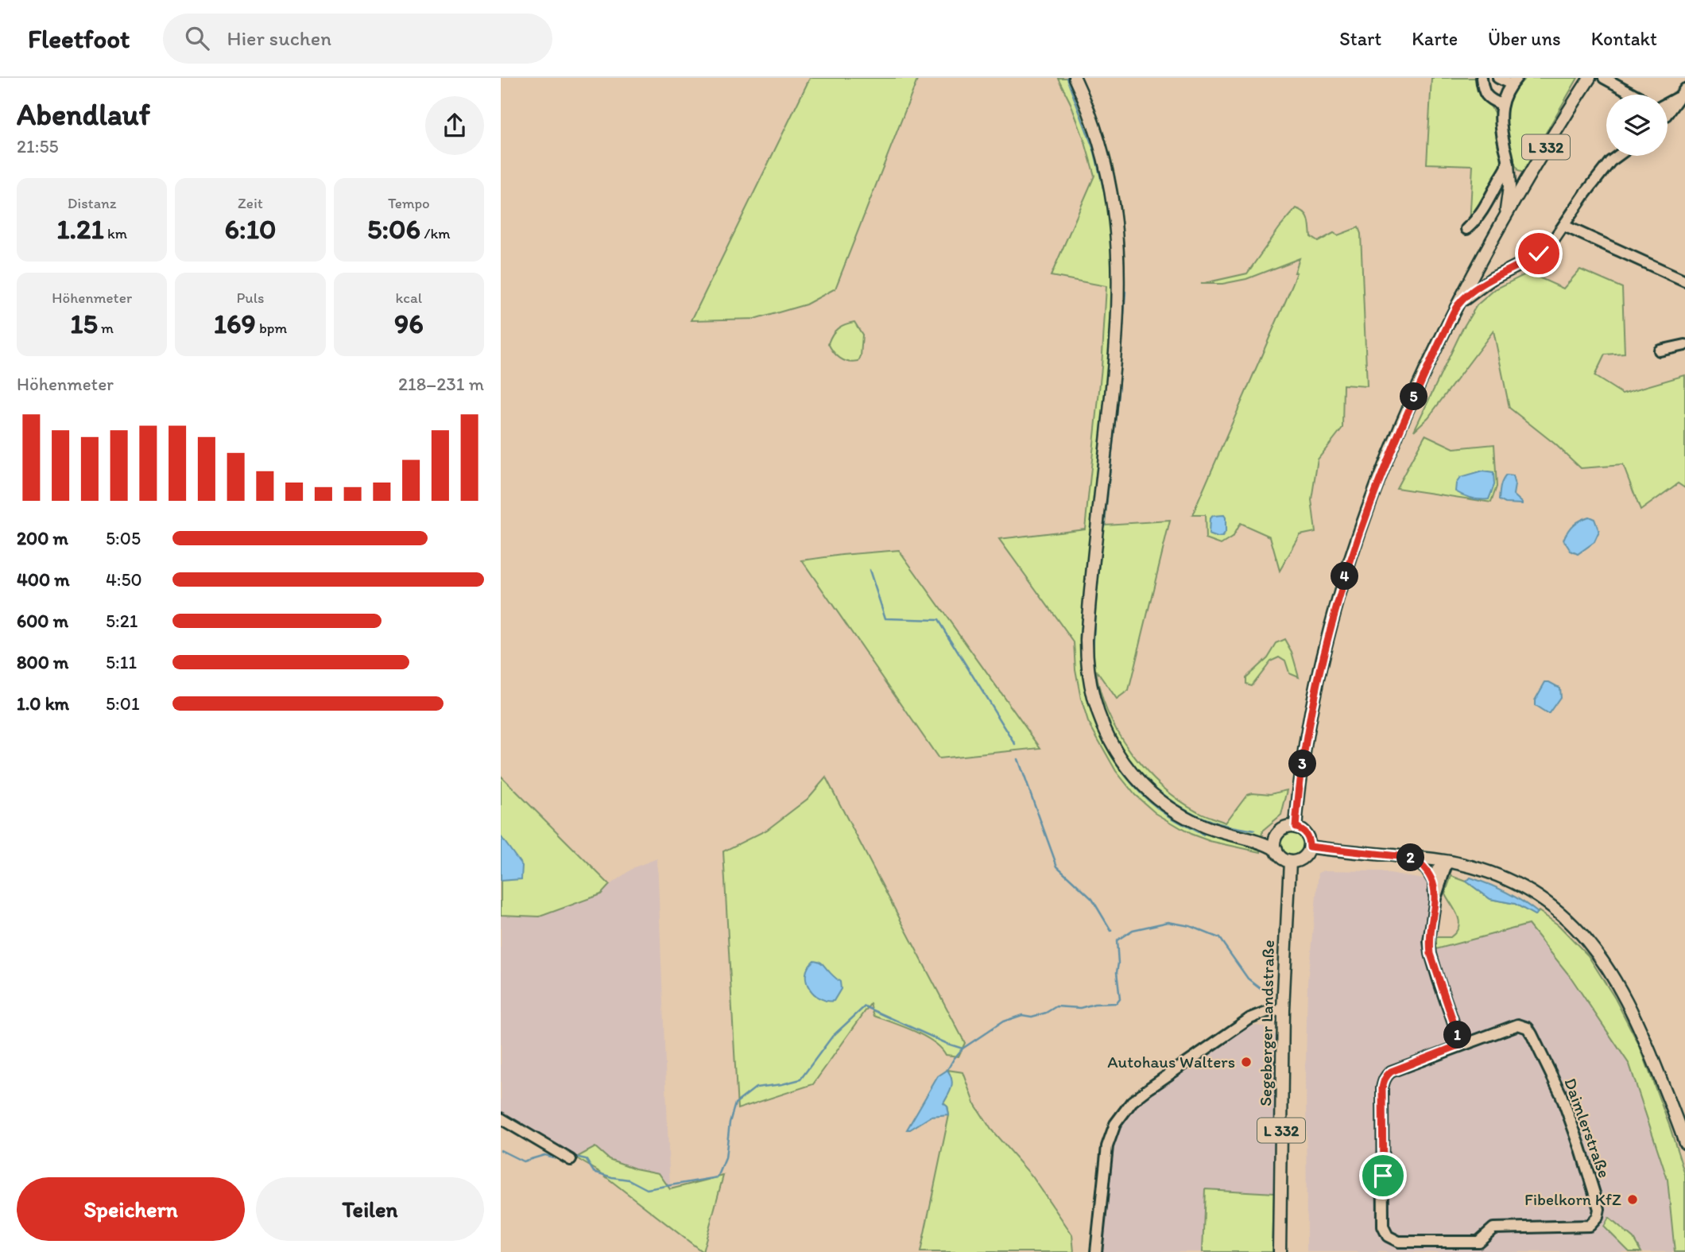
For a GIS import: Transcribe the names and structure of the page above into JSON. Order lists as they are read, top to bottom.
{
  "streets": {
    "main road": ["L 332", "Segeberger Landstraße"],
    "street": ["Daimlerstraße"]
  },
  "crossings": [
    ["L 332", "Segeberger Landstraße"]
  ],
  "places": ["Autohaus Walters", "Fibelkorn KfZ"],
  "page": {
    "header": "Fleetfoot",
    "search": "Hier suchen",
    "nav": [
      "Start",
      "Karte",
      "Über uns",
      "Kontakt"
    ],
    "heading": ["Abendlauf", "21:55"],
    "stats": [
      ["Distanz", "1.21 km"],
      ["Zeit", "6:10"],
      ["Tempo", "5:06 /km"],
      ["Höhenmeter", "15 m"],
      ["Puls", "169 bpm"],
      ["kcal", "96"]
    ],
    "chart": ["Höhenmeter", "218–231 m"],
    "pins": [
      "5",
      "4",
      "3",
      "2",
      "1"
    ],
    "list": [
      {
        "name": "200 m",
        "note": "5:05"
      },
      {
        "name": "400 m",
        "note": "4:50"
      },
      {
        "name": "600 m",
        "note": "5:21"
      },
      {
        "name": "800 m",
        "note": "5:11"
      },
      {
        "name": "1.0 km",
        "note": "5:01"
      }
    ],
    "buttons": ["Speichern", "Teilen"]
  }
}
